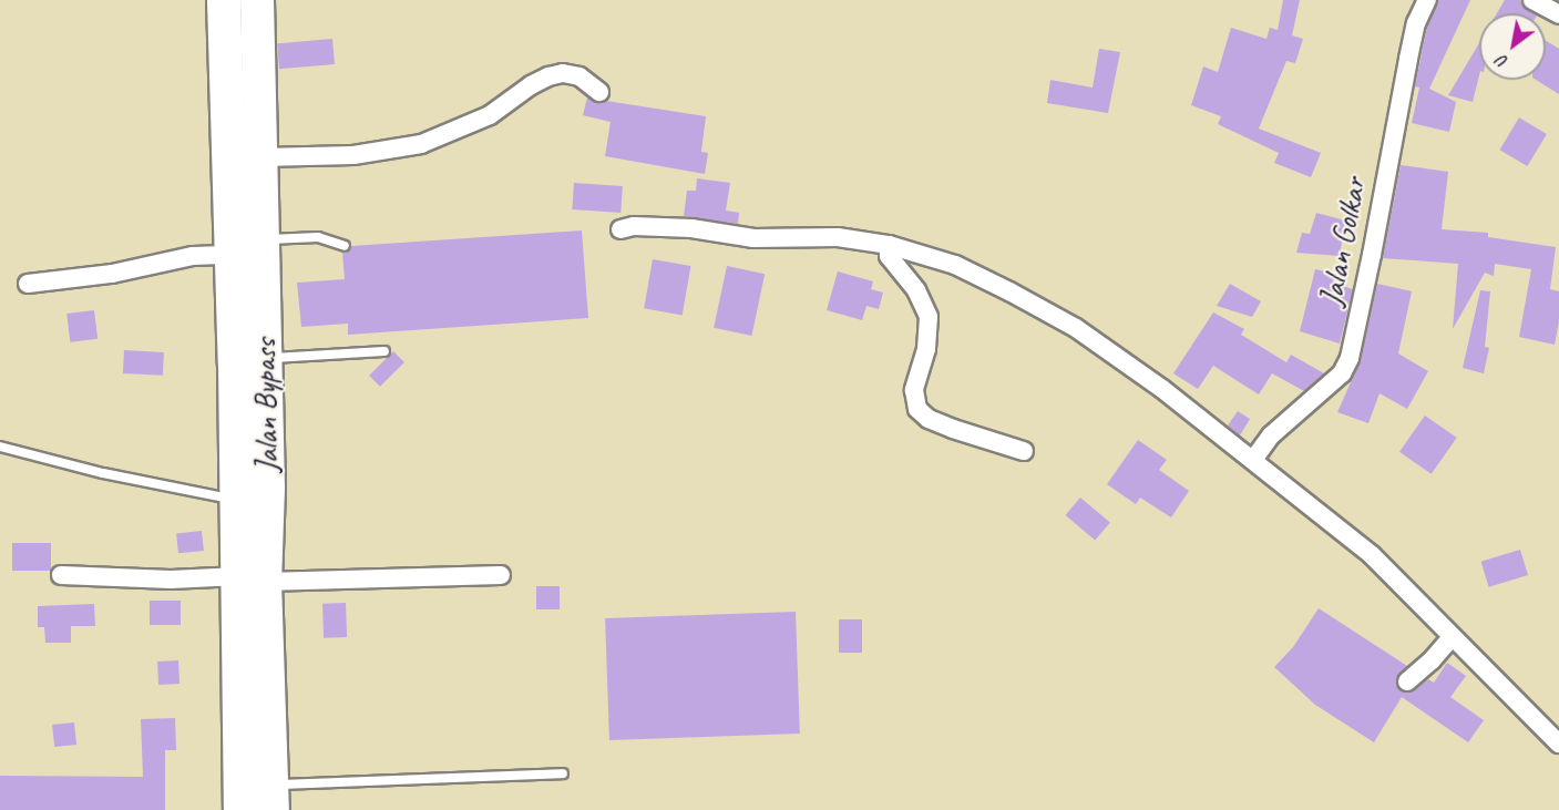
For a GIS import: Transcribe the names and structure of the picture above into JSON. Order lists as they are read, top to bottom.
{
  "streets": {
    "highway": ["Jalan Bypass"],
    "street": ["Jalan Golkar"]
  },
  "north": "bottom left"
}
